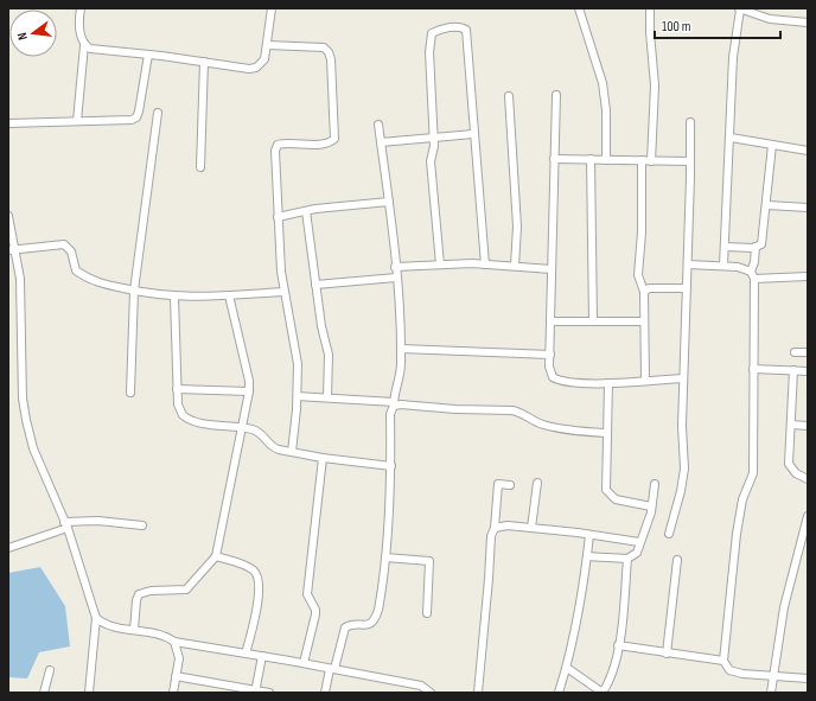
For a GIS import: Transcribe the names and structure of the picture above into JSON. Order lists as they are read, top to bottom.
{
  "scale_bar": "100 m",
  "north": "left"
}
